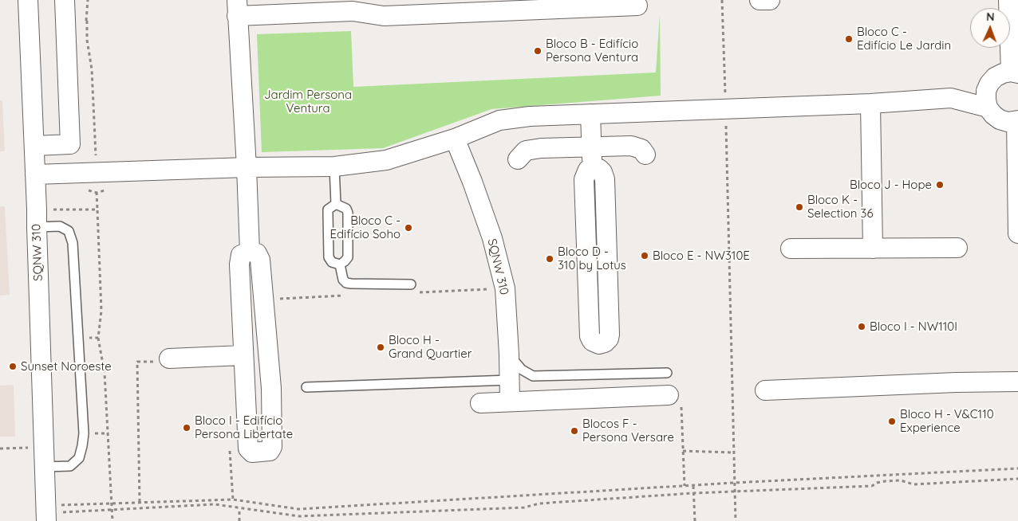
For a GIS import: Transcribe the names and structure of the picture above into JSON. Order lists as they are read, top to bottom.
{
  "streets": {
    "street": ["SQNW 310"]
  },
  "parks": ["Jardim Persona Ventura"],
  "places": [
    "Bloco C - Edifício Le Jardin",
    "Bloco B - Edifício Persona Ventura",
    "Bloco J - Hope",
    "Bloco K - Selection 36",
    "Bloco C - Edifício Soho",
    "Bloco E - NW310E",
    "Bloco D - 310 by Lotus",
    "Bloco I - NW110I",
    "Bloco H - Grand Quartier",
    "Sunset Noroeste",
    "Bloco H - V&C110 Experience",
    "Bloco I - Edifício Persona Libertate",
    "Blocos F - Persona Versare"
  ],
  "north": "top"
}
